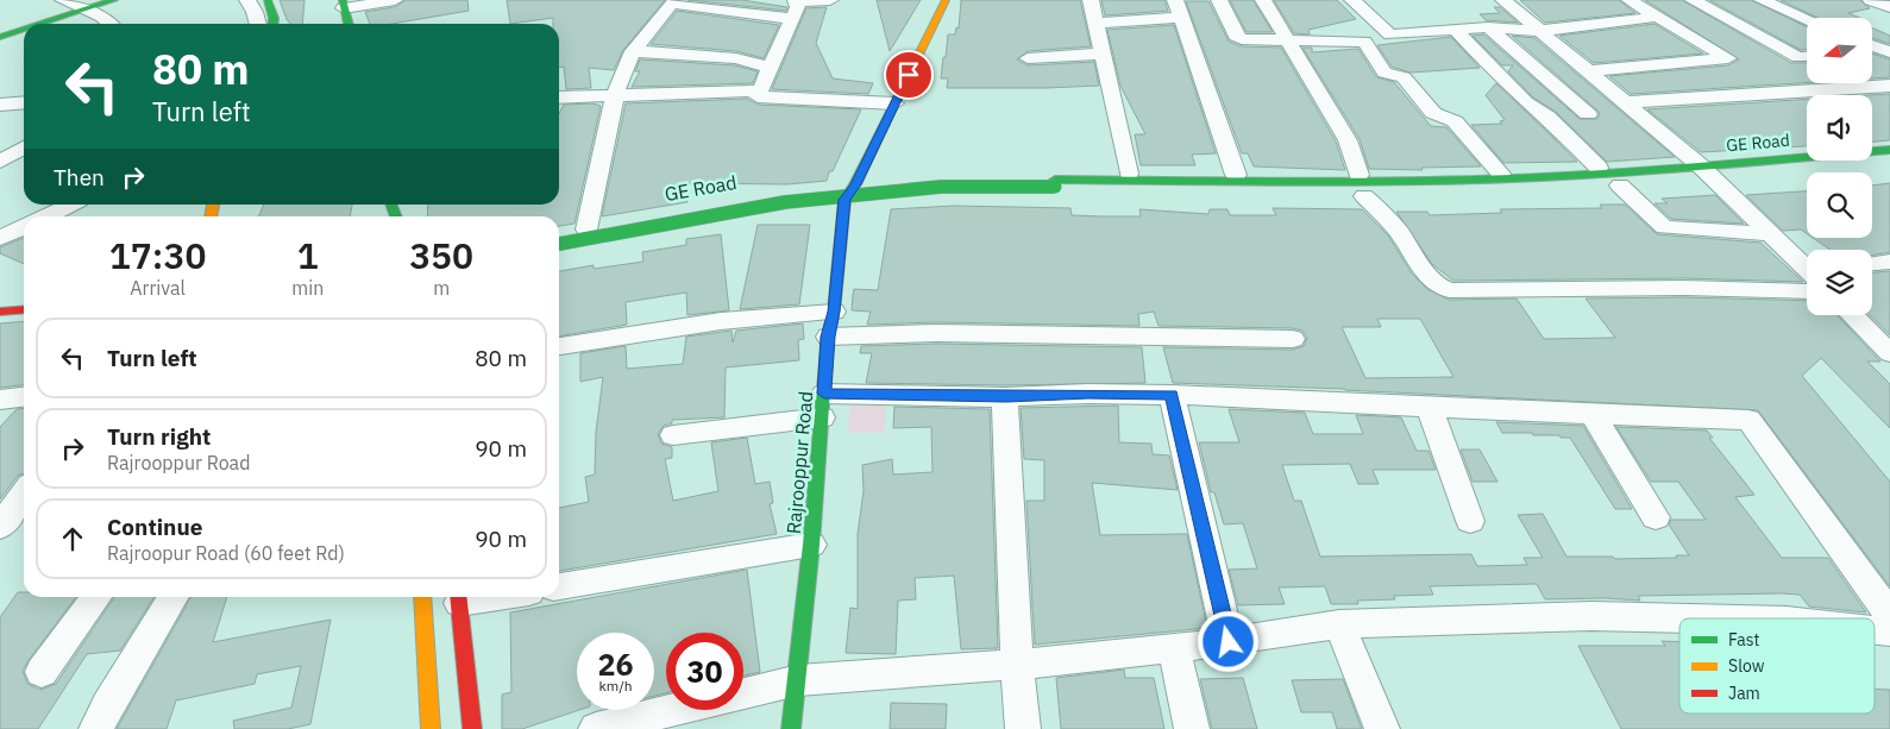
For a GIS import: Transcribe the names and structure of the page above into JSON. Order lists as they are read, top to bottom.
{
  "streets": {
    "main road": ["GE Road", "Rajrooppur Road"]
  },
  "crossings": [
    ["GE Road", "Rajrooppur Road"]
  ],
  "legend": ["Fast", "Slow", "Jam"],
  "north": "left",
  "page": {
    "turn": ["80 m", "Turn left"],
    "then": "Then",
    "eta": [
      "17:30",
      "Arrival",
      "1",
      "min",
      "350",
      "m"
    ],
    "list": [
      {
        "name": "Turn left",
        "value": "80 m"
      },
      {
        "name": "Turn right",
        "note": "Rajrooppur Road",
        "value": "90 m"
      },
      {
        "name": "Continue",
        "note": "Rajroopur Road (60 feet Rd)",
        "value": "90 m"
      }
    ],
    "speed": "26 km/h",
    "limit": "30"
  }
}
